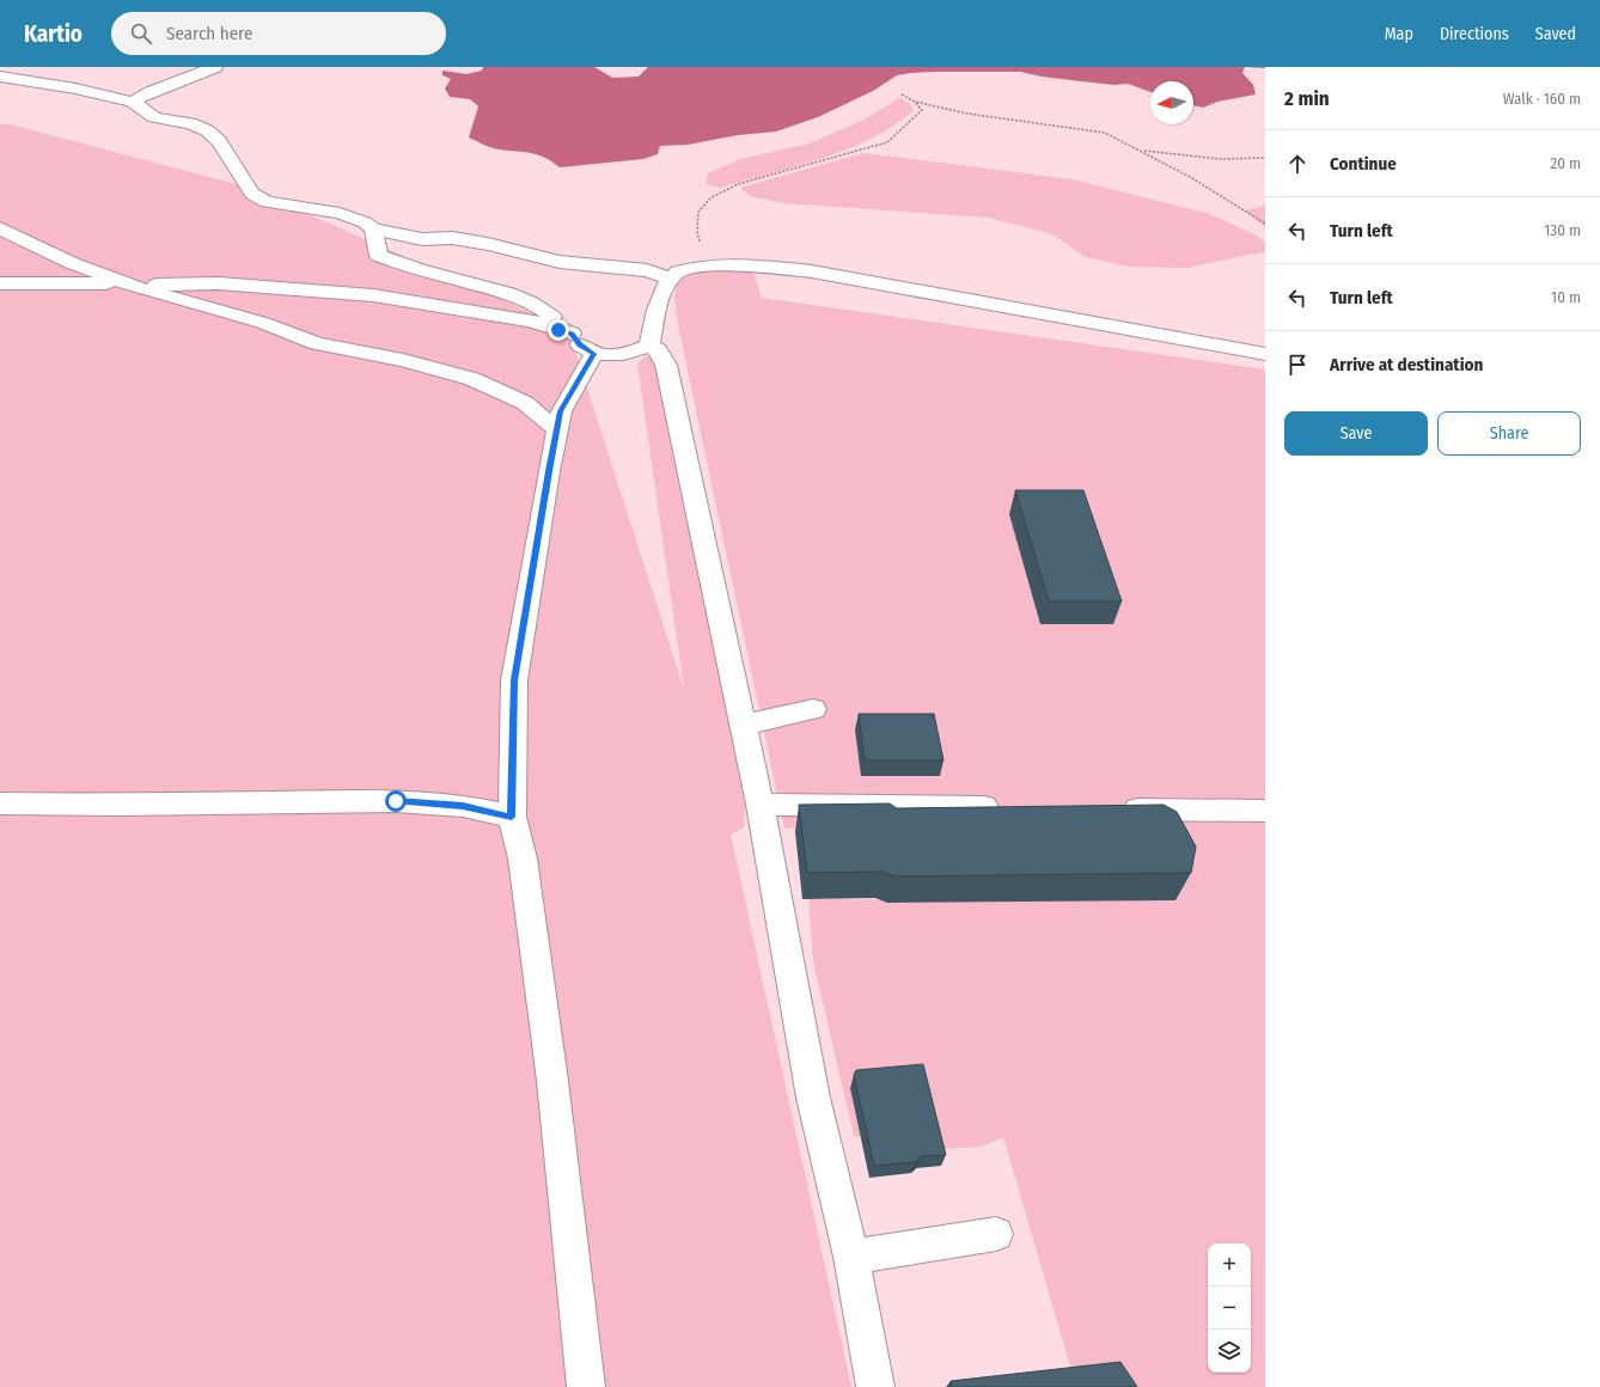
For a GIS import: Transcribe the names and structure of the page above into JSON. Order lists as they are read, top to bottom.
{
  "north": "left",
  "page": {
    "header": "Kartio",
    "search": "Search here",
    "nav": ["Map", "Directions", "Saved"],
    "heading": ["2 min", "Walk · 160 m"],
    "list": [
      ["Continue", "20 m"],
      ["Turn left", "130 m"],
      ["Turn left", "10 m"],
      "Arrive at destination"
    ],
    "buttons": ["Save", "Share"],
    "map_buttons": ["+", "−"]
  }
}
